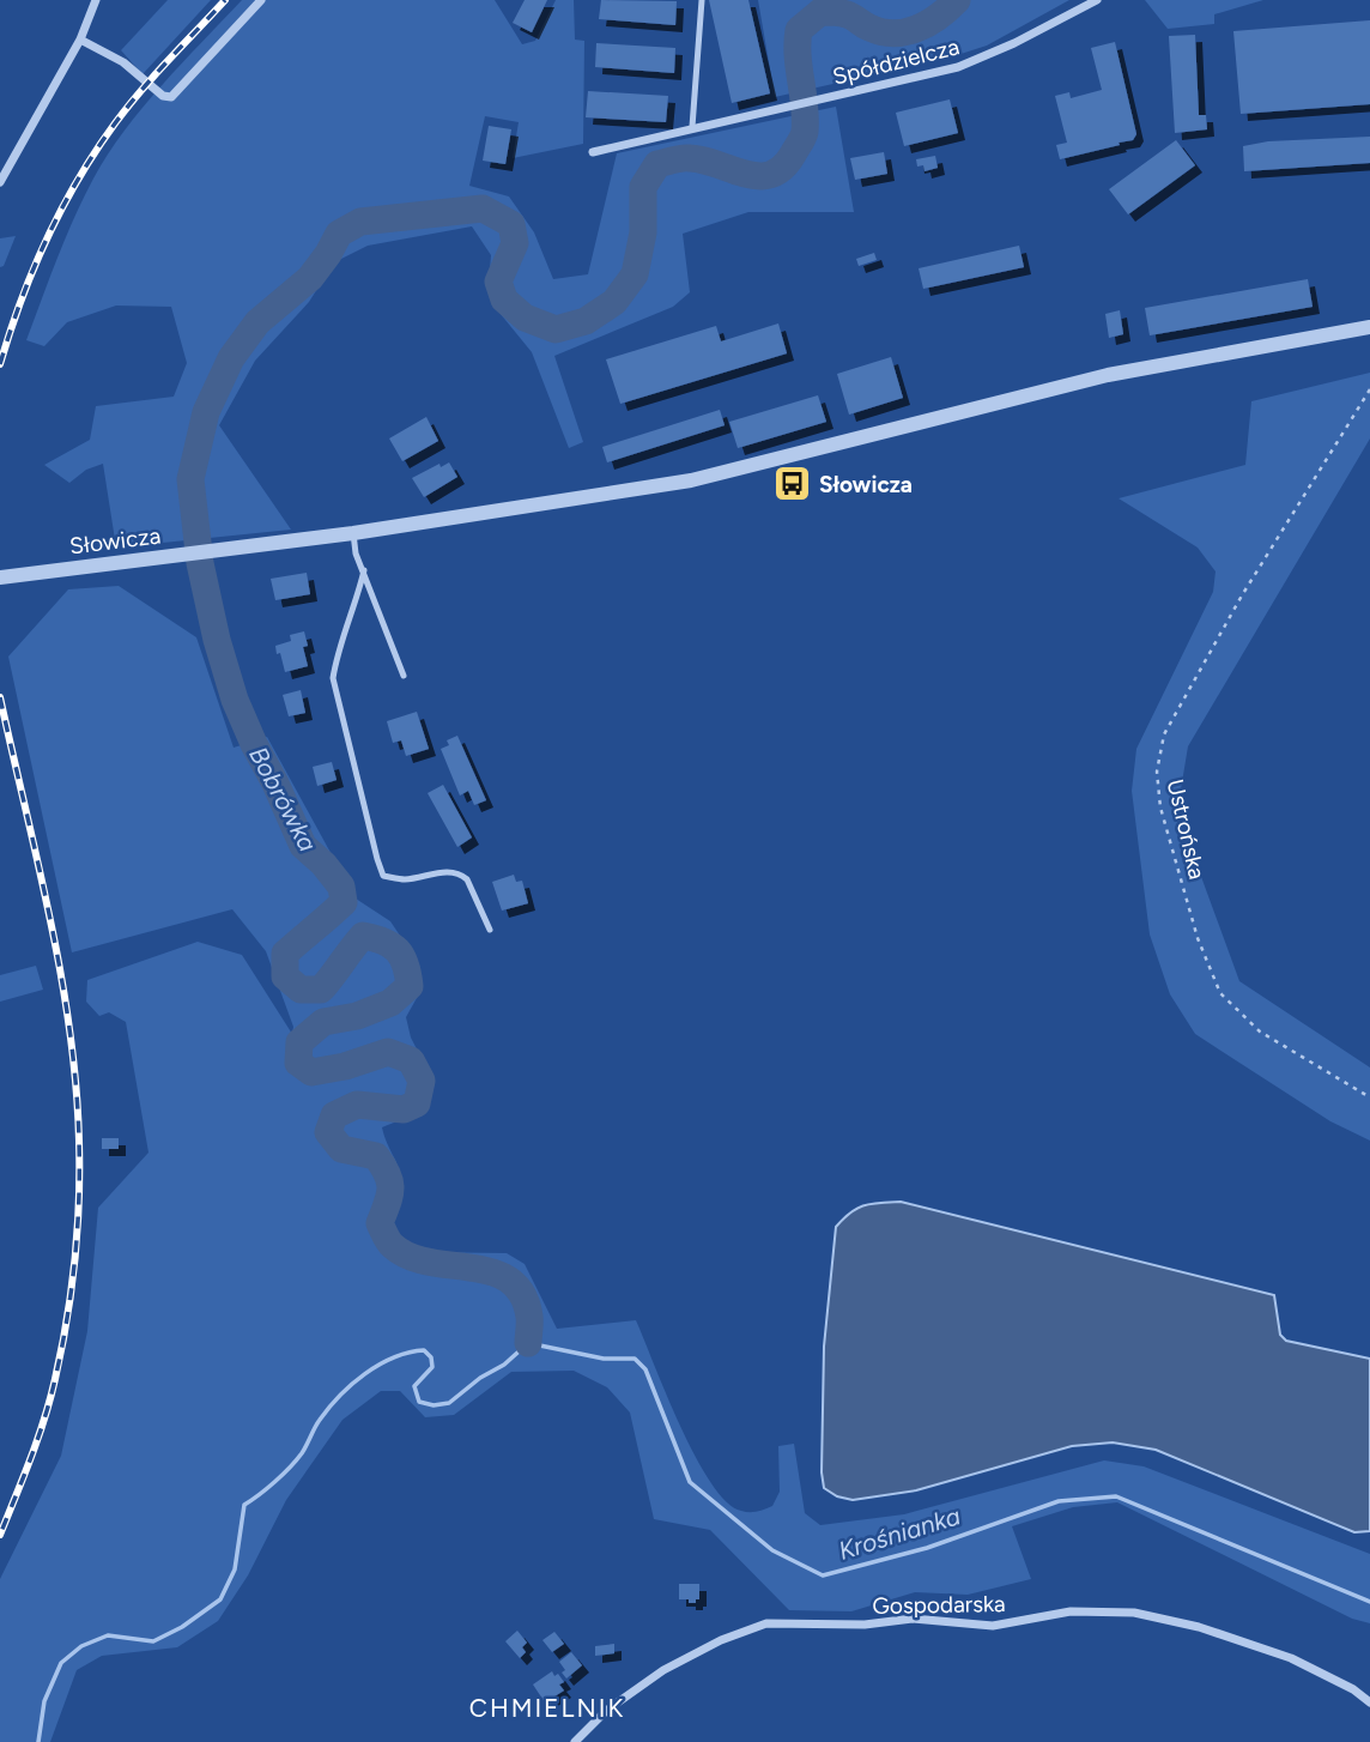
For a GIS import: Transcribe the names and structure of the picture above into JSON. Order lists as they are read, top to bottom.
{
  "streets": {
    "street": ["Spółdzielcza", "Słowicza", "Gospodarska"],
    "path": ["Ustrońska"]
  },
  "districts": ["CHMIELNIK"],
  "water": ["Bobrówka", "Krośnianka"],
  "places": {
    "bus stop": ["Słowicza"]
  }
}
